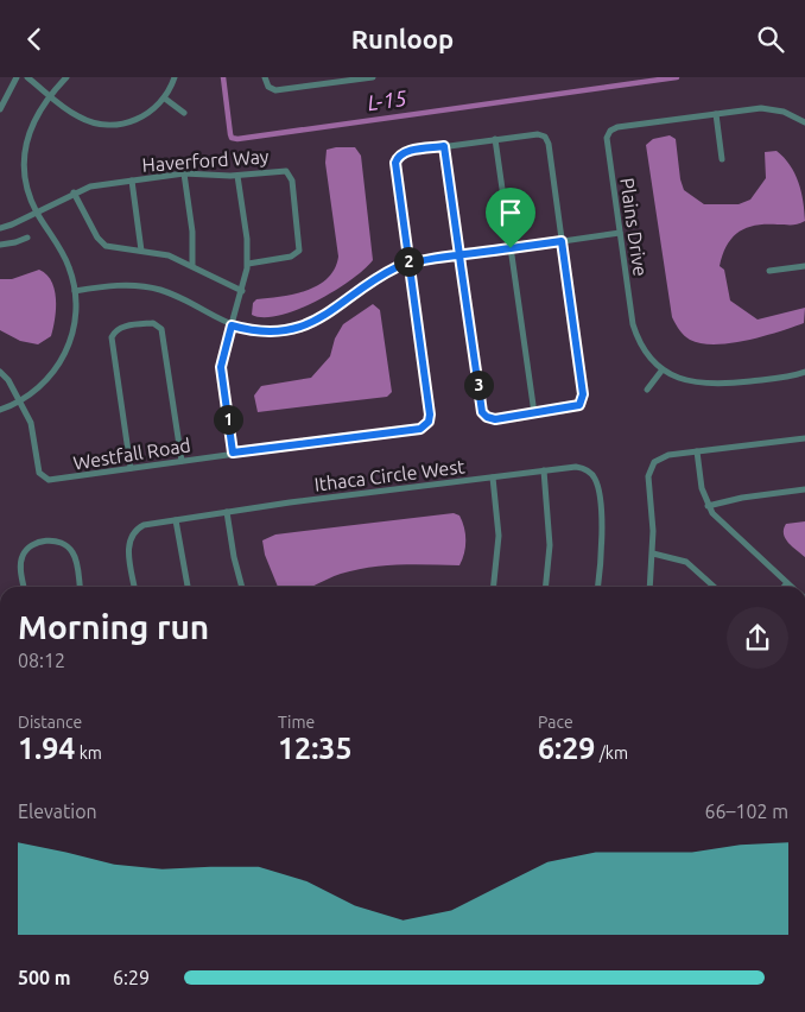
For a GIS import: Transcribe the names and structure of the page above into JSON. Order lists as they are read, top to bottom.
{
  "streets": {
    "street": [
      "Haverford Way",
      "Plains Drive",
      "Westfall Road",
      "Ithaca Circle West"
    ]
  },
  "water": ["L-15"],
  "page": {
    "header": "Runloop",
    "pins": ["2", "3", "1"],
    "heading": ["Morning run", "08:12"],
    "stats": [
      ["Distance", "1.94 km"],
      ["Time", "12:35"],
      ["Pace", "6:29 /km"]
    ],
    "chart": ["Elevation", "66–102 m"],
    "list": [
      {
        "name": "500 m",
        "note": "6:29"
      }
    ]
  }
}
